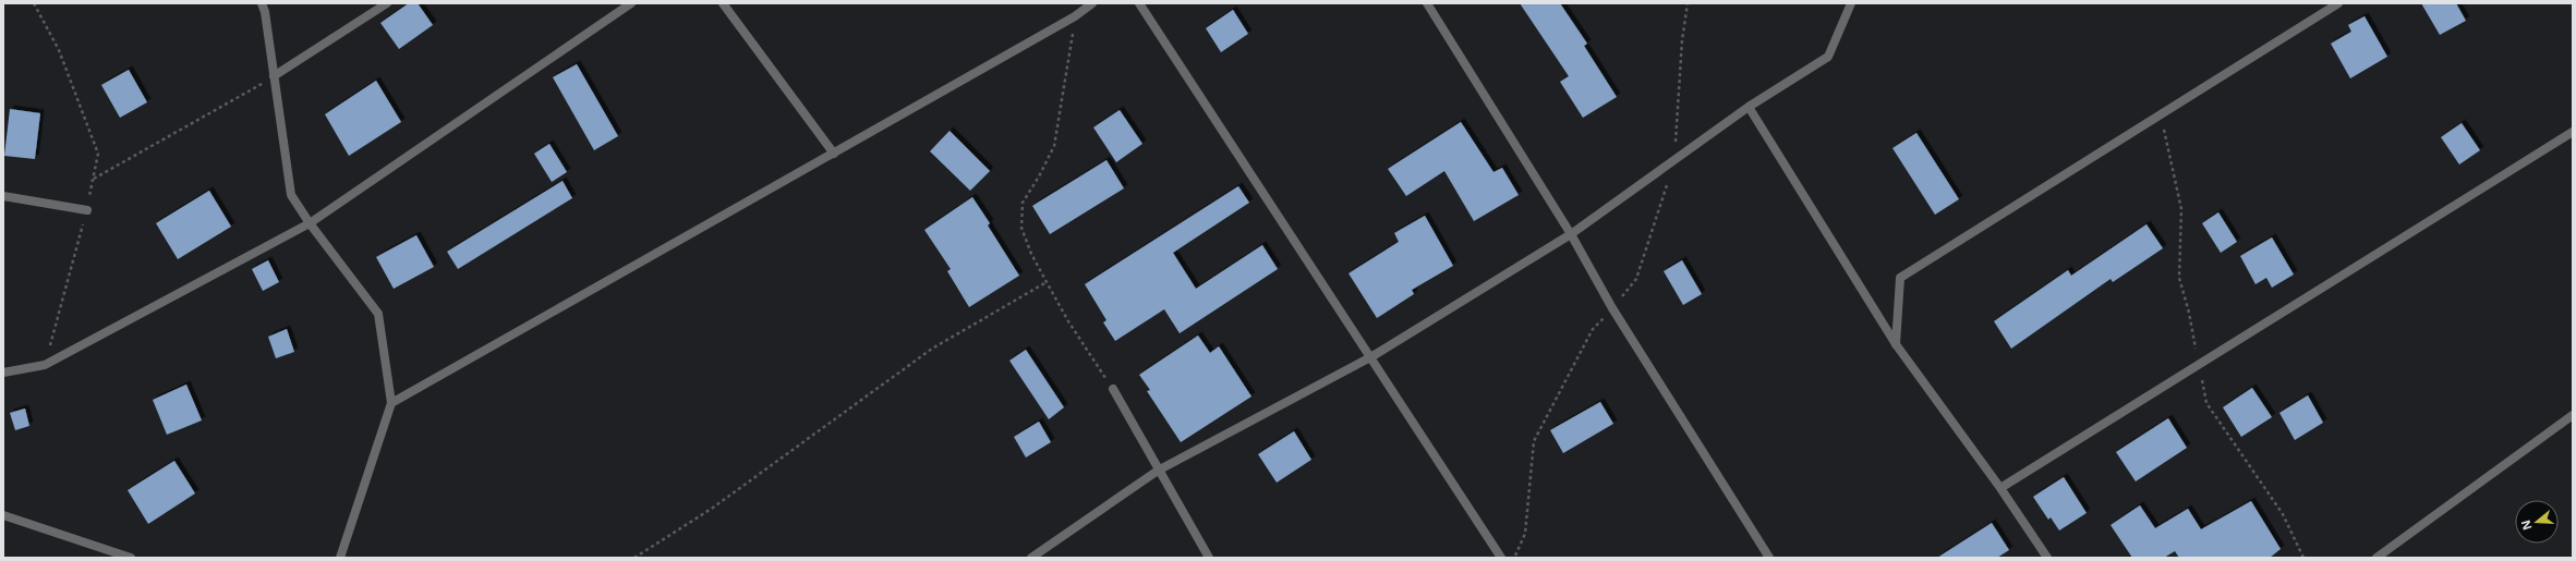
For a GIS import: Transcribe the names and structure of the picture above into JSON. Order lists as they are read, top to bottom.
{
  "north": "left"
}
